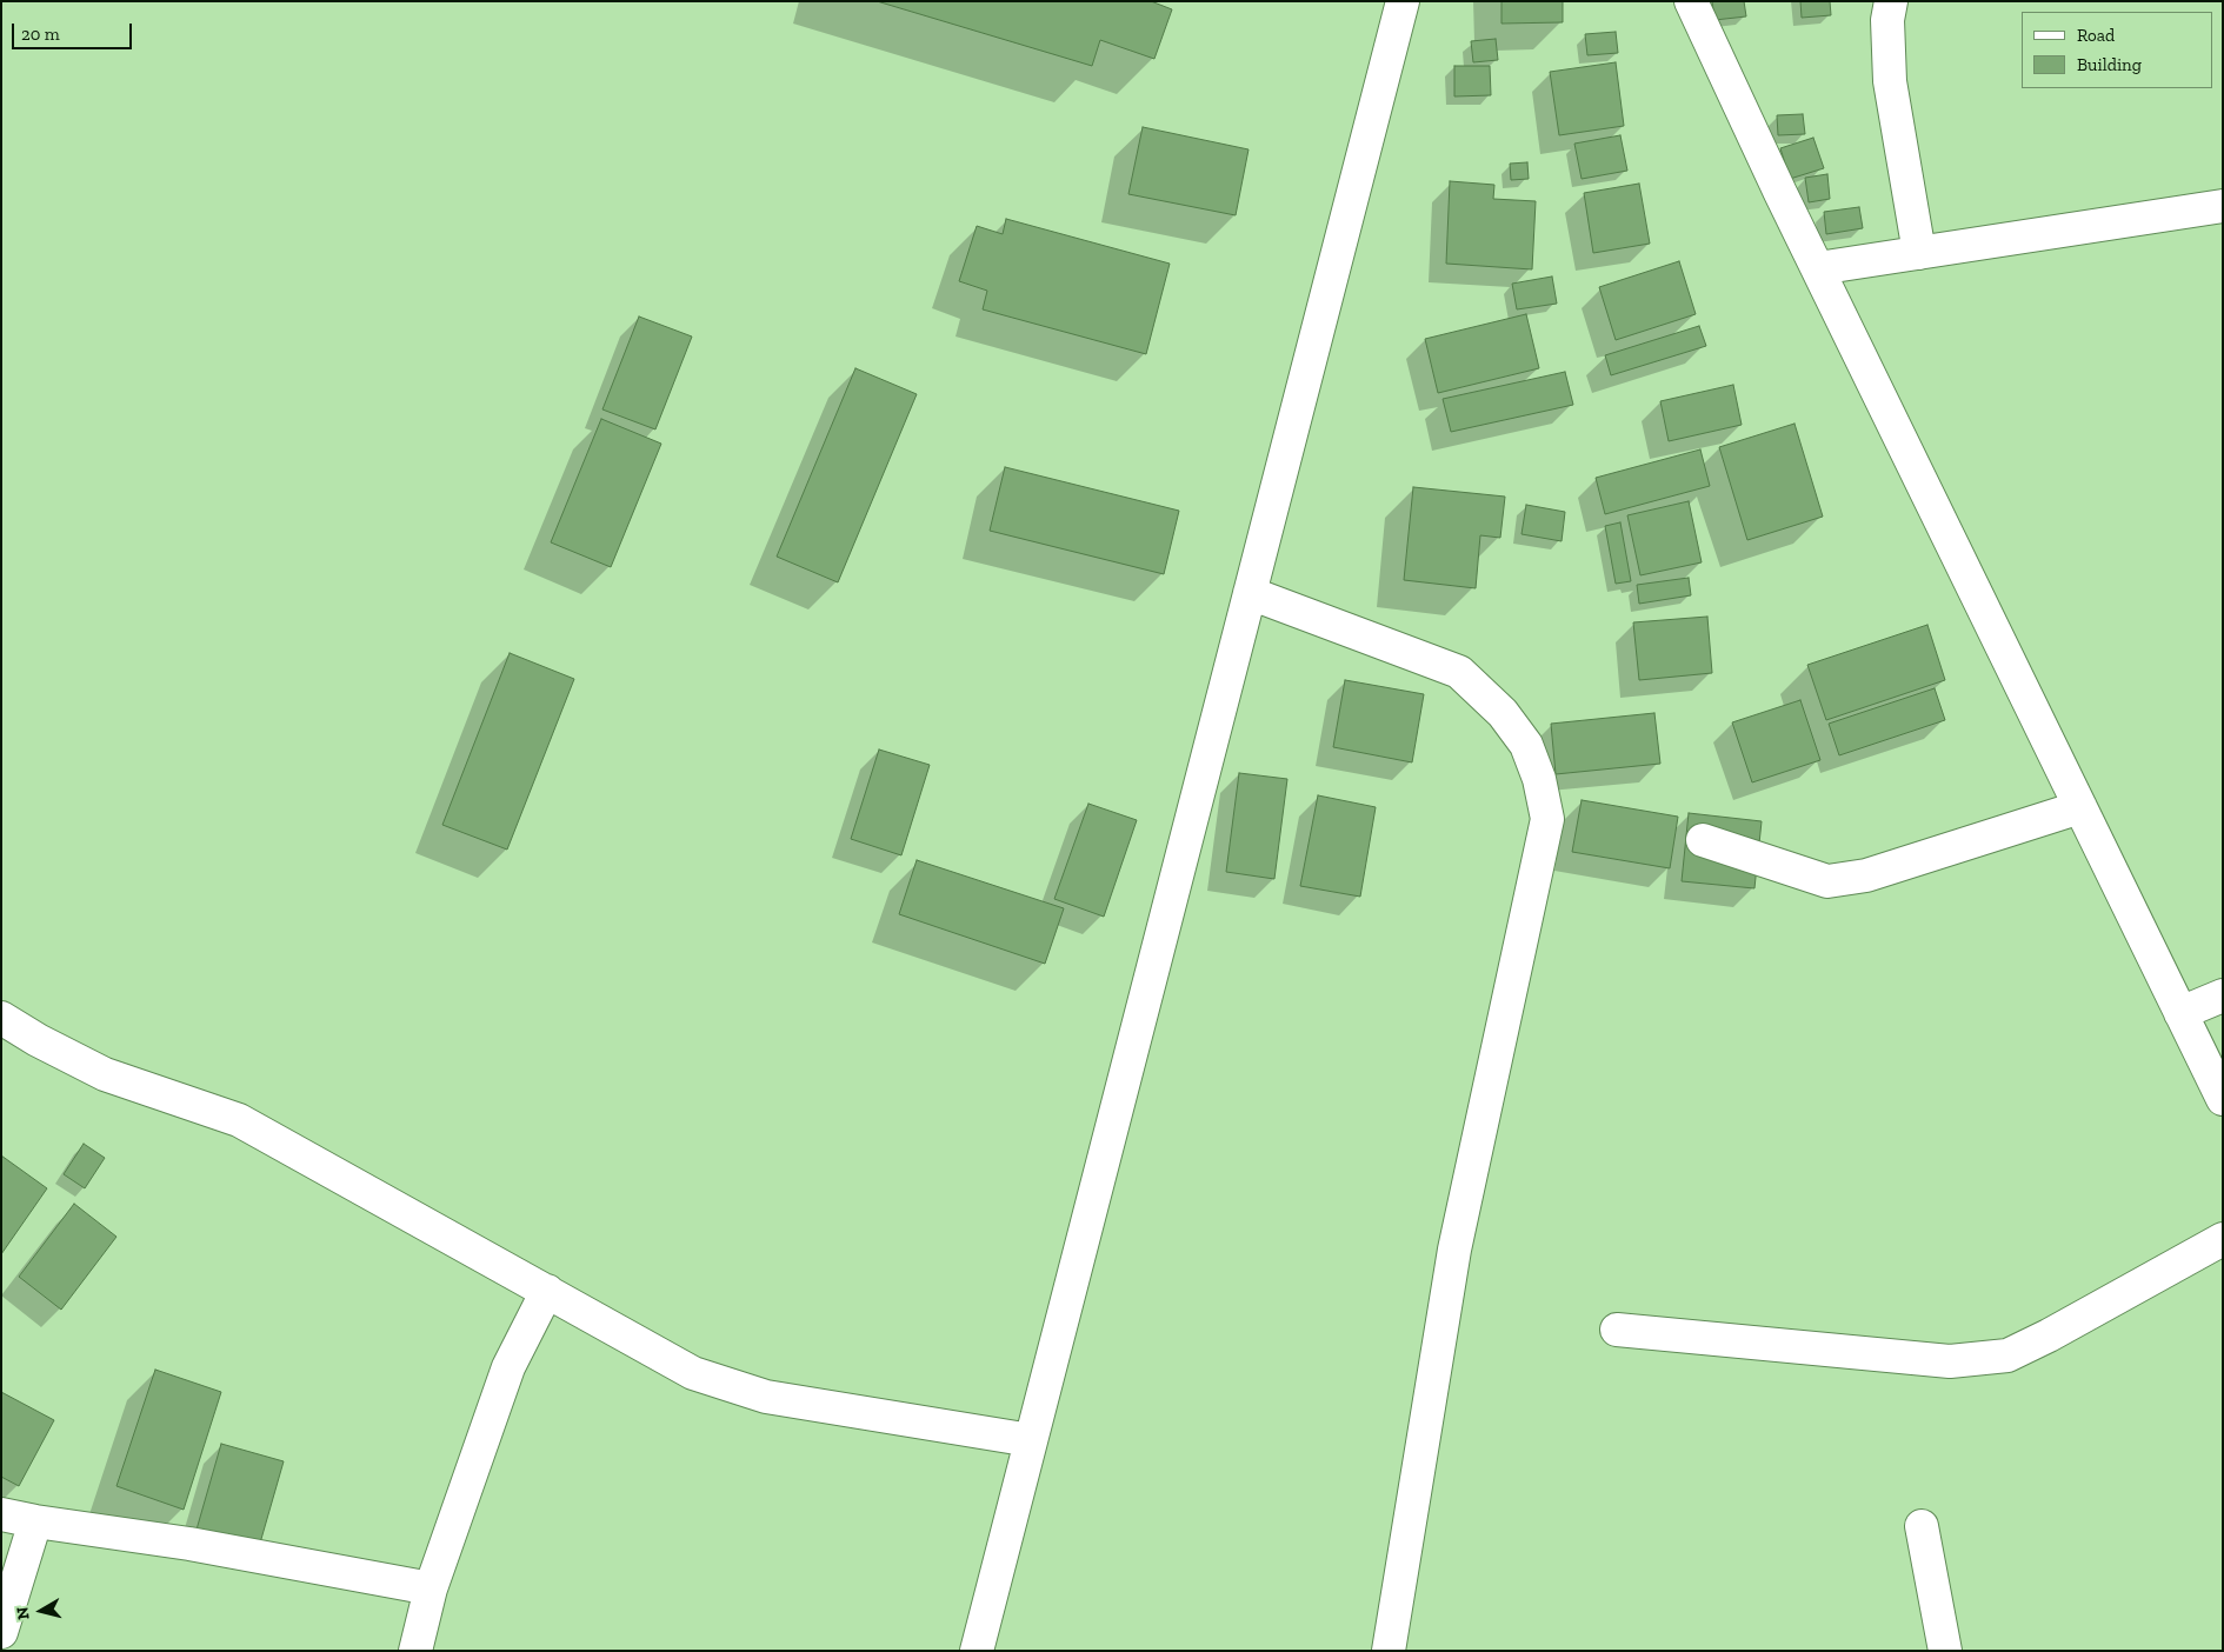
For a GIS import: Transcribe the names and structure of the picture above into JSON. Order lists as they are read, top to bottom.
{
  "legend": ["Road", "Building"],
  "scale_bar": "20 m",
  "north": "left"
}
